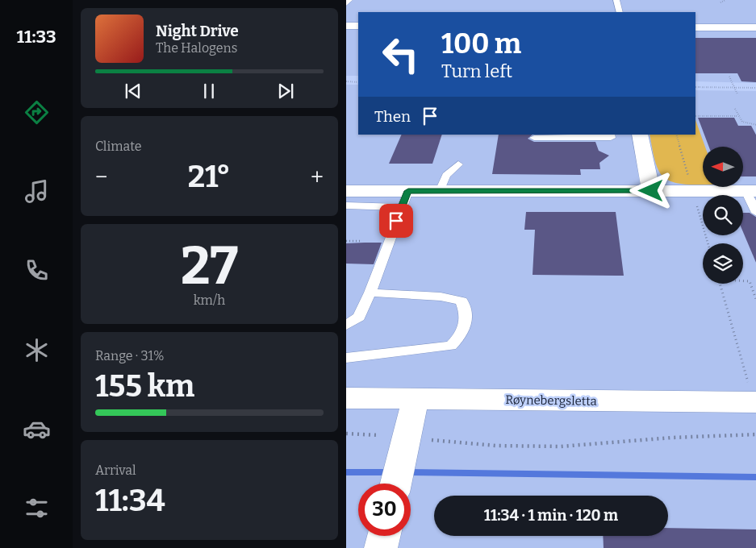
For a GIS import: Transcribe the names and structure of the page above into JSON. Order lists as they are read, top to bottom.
{
  "streets": {
    "street": ["Røynebergsletta"]
  },
  "north": "left",
  "page": {
    "tabs": "11:33",
    "turn": ["100 m", "Turn left"],
    "song": ["Night Drive", "The Halogens"],
    "then": "Then",
    "tile": [
      "Climate",
      ["27", "km/h"],
      ["Range · 31%", "155 km"],
      ["Arrival", "11:34"]
    ],
    "heat": ["−", "21°", "+"],
    "limit": "30",
    "trip": "11:34 · 1 min · 120 m"
  }
}
